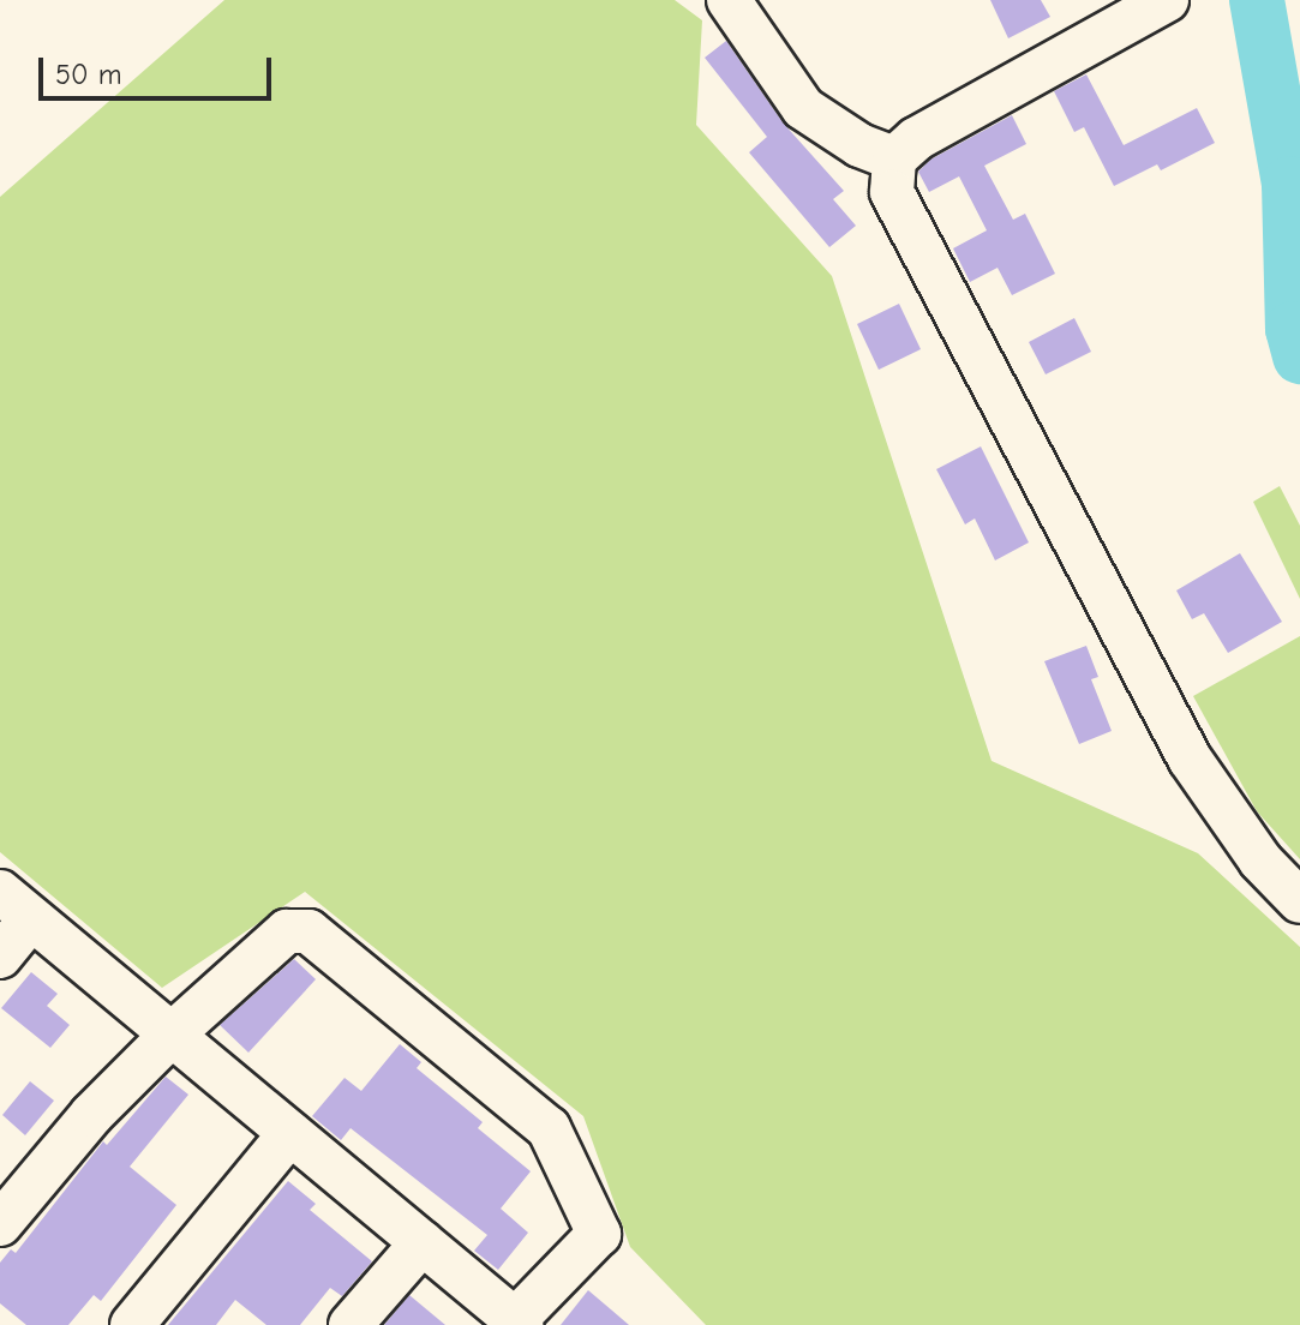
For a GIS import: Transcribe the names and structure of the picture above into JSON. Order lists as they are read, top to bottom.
{
  "scale_bar": "50 m"
}
